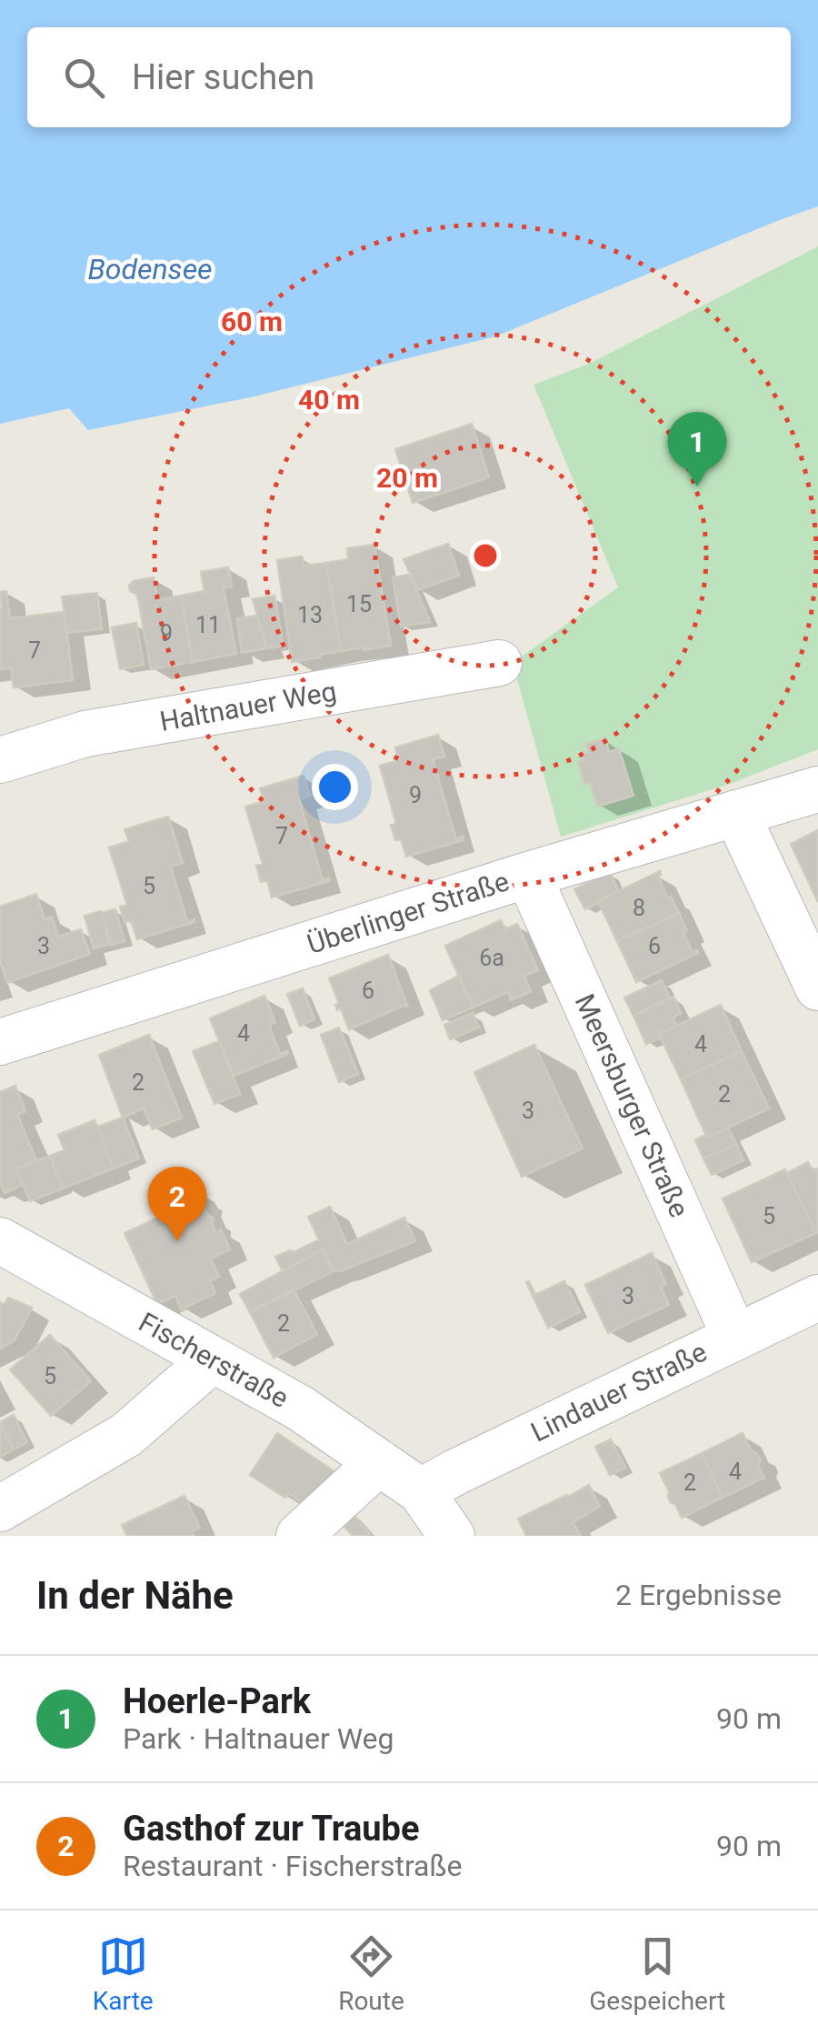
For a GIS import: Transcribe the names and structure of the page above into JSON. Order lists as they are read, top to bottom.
{
  "streets": {
    "street": [
      "Haltnauer Weg",
      "Überlinger Straße",
      "Meersburger Straße",
      "Fischerstraße",
      "Lindauer Straße"
    ]
  },
  "crossings": [
    ["Überlinger Straße", "Meersburger Straße"],
    ["Meersburger Straße", "Lindauer Straße"],
    ["Fischerstraße", "Lindauer Straße"]
  ],
  "water": ["Bodensee"],
  "house_numbers": [
    "15",
    "13",
    "11",
    "9",
    "7",
    "9",
    "7",
    "5",
    "8",
    "3",
    "6",
    "6a",
    "6",
    "4",
    "4",
    "2",
    "2",
    "3",
    "5",
    "3",
    "2",
    "5",
    "4",
    "2"
  ],
  "page": {
    "search": "Hier suchen",
    "pins": ["1", "2"],
    "heading": ["In der Nähe", "2 Ergebnisse"],
    "list": [
      {
        "mark": "1",
        "name": "Hoerle-Park",
        "note": "Park · Haltnauer Weg",
        "value": "90 m"
      },
      {
        "mark": "2",
        "name": "Gasthof zur Traube",
        "note": "Restaurant · Fischerstraße",
        "value": "90 m"
      }
    ],
    "nav": ["Karte", "Route", "Gespeichert"]
  },
  "rings": ["60 m", "40 m", "20 m"]
}
